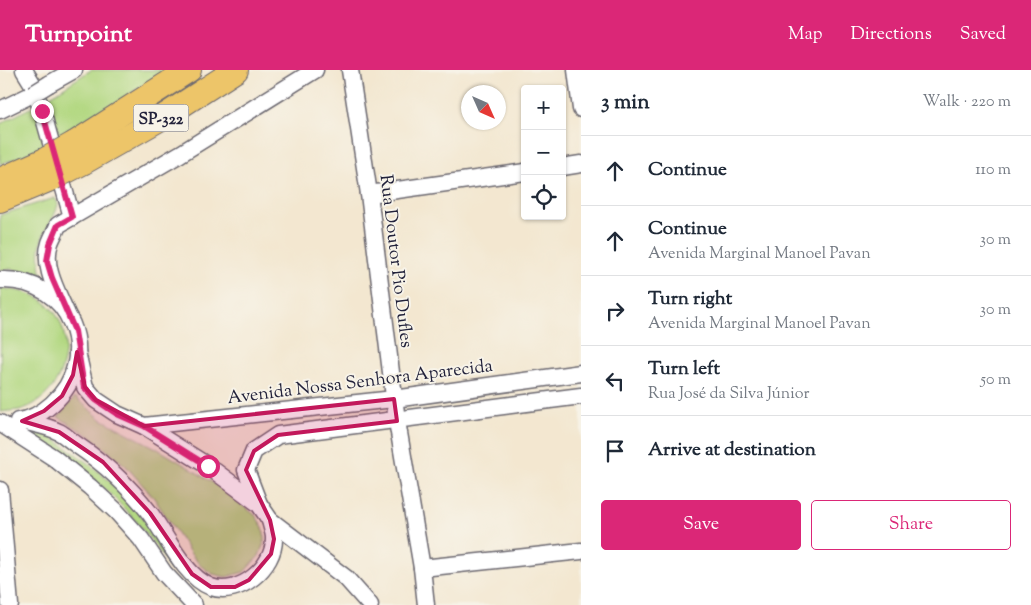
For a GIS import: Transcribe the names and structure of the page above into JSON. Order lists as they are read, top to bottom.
{
  "streets": {
    "highway": ["SP-322"],
    "street": ["Rua Doutor Pio Dufles", "Avenida Nossa Senhora Aparecida"]
  },
  "crossings": [
    ["Rua Doutor Pio Dufles", "Avenida Nossa Senhora Aparecida"]
  ],
  "north": "bottom right",
  "page": {
    "header": "Turnpoint",
    "nav": ["Map", "Directions", "Saved"],
    "heading": ["3 min", "Walk · 220 m"],
    "map_buttons": ["+", "−"],
    "list": [
      ["Continue", "110 m"],
      ["Continue", "Avenida Marginal Manoel Pavan", "30 m"],
      ["Turn right", "Avenida Marginal Manoel Pavan", "30 m"],
      ["Turn left", "Rua José da Silva Júnior", "50 m"],
      "Arrive at destination"
    ],
    "buttons": ["Save", "Share"]
  }
}
